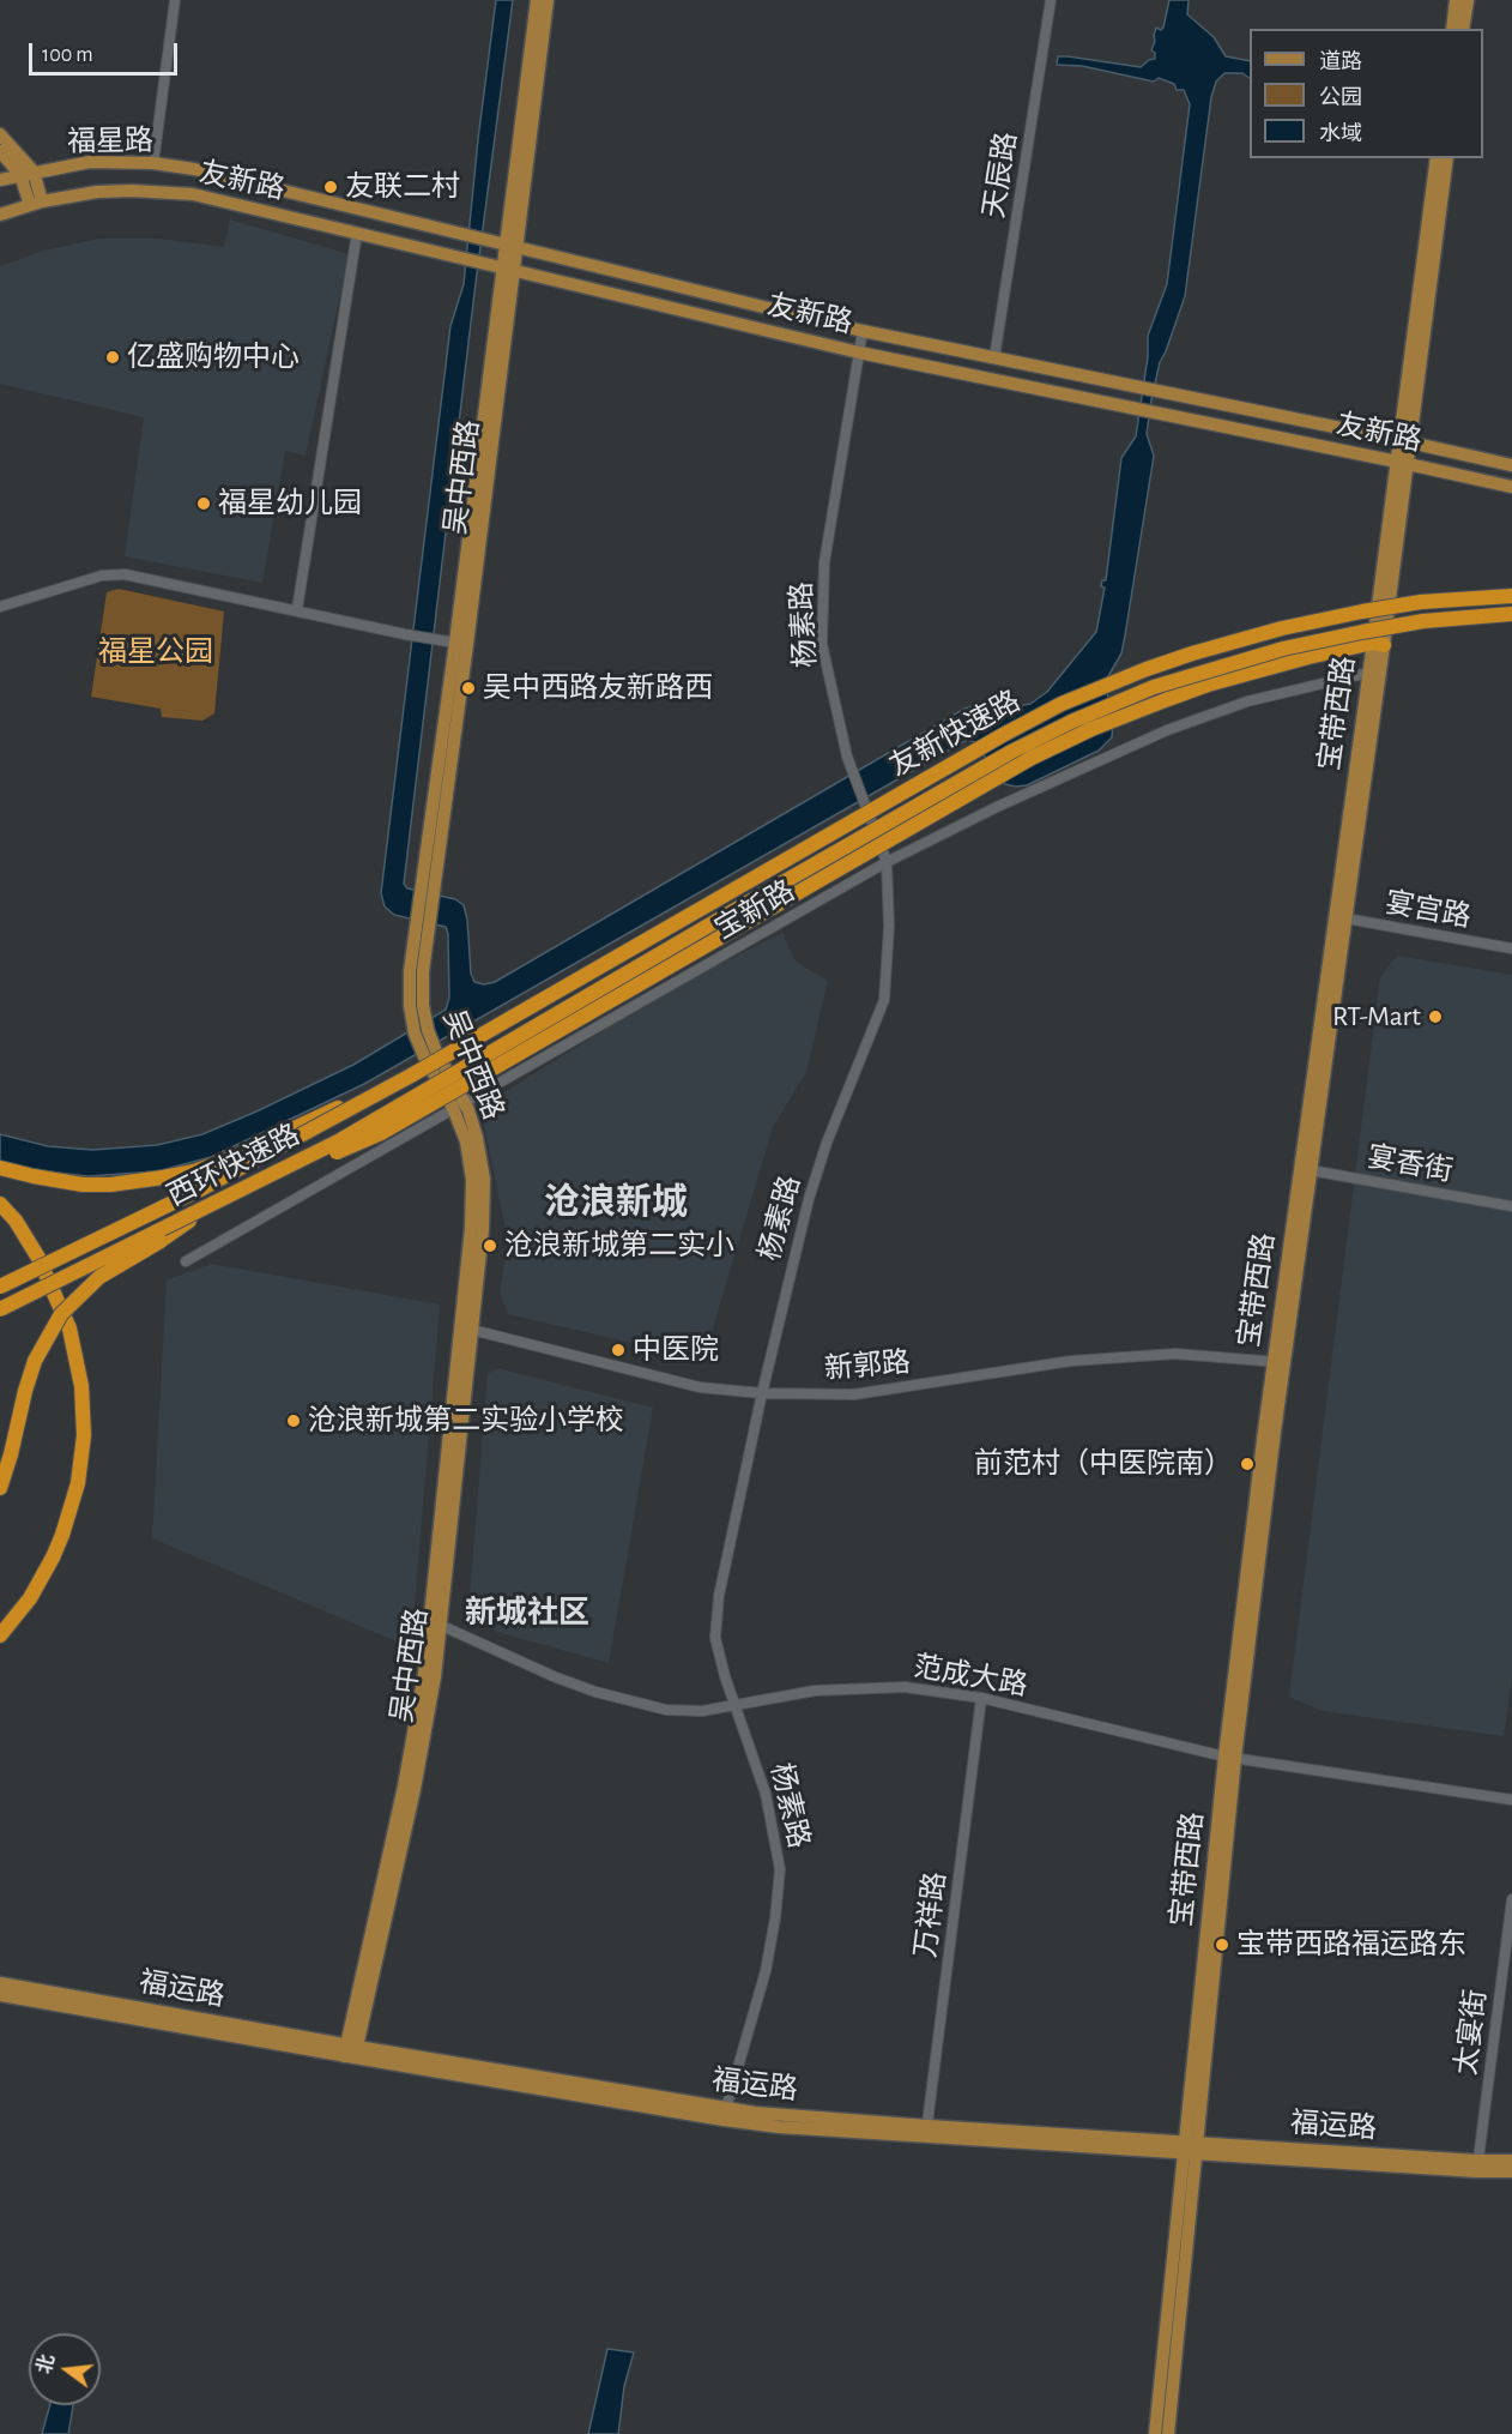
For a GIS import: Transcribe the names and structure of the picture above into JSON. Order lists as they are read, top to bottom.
{
  "streets": {
    "highway": ["友新快速路", "西环快速路"],
    "main road": [
      "福星路",
      "友新路",
      "吴中西路",
      "宝带西路",
      "福运路"
    ],
    "street": [
      "天辰路",
      "杨素路",
      "宝新路",
      "宴宫路",
      "宴香街",
      "新郭路",
      "范成大路",
      "万祥路",
      "太宴街"
    ]
  },
  "crossings": [
    ["福星路", "友新路"],
    ["天辰路", "友新路"],
    ["友新路", "吴中西路"],
    ["友新路", "杨素路"],
    ["友新路", "宝带西路"],
    ["吴中西路", "宝新路"],
    ["吴中西路", "新郭路"],
    ["吴中西路", "范成大路"],
    ["吴中西路", "福运路"],
    ["杨素路", "宝新路"],
    ["杨素路", "新郭路"],
    ["杨素路", "范成大路"],
    ["杨素路", "福运路"],
    ["宝带西路", "宝新路"],
    ["宝带西路", "宴宫路"],
    ["宝带西路", "宴香街"],
    ["宝带西路", "新郭路"],
    ["宝带西路", "范成大路"],
    ["宝带西路", "福运路"],
    ["友新快速路", "西环快速路"],
    ["范成大路", "万祥路"],
    ["万祥路", "福运路"],
    ["福运路", "太宴街"]
  ],
  "districts": ["沧浪新城", "新城社区"],
  "parks": ["福星公园"],
  "places": [
    "友联二村",
    "亿盛购物中心",
    "福星幼儿园",
    "吴中西路友新路西",
    "RT-Mart",
    "沧浪新城第二实小",
    "中医院",
    "沧浪新城第二实验小学校",
    "前范村（中医院南）",
    "宝带西路福运路东"
  ],
  "legend": ["道路", "公园", "水域"],
  "scale_bar": "100 m",
  "north": "left"
}
